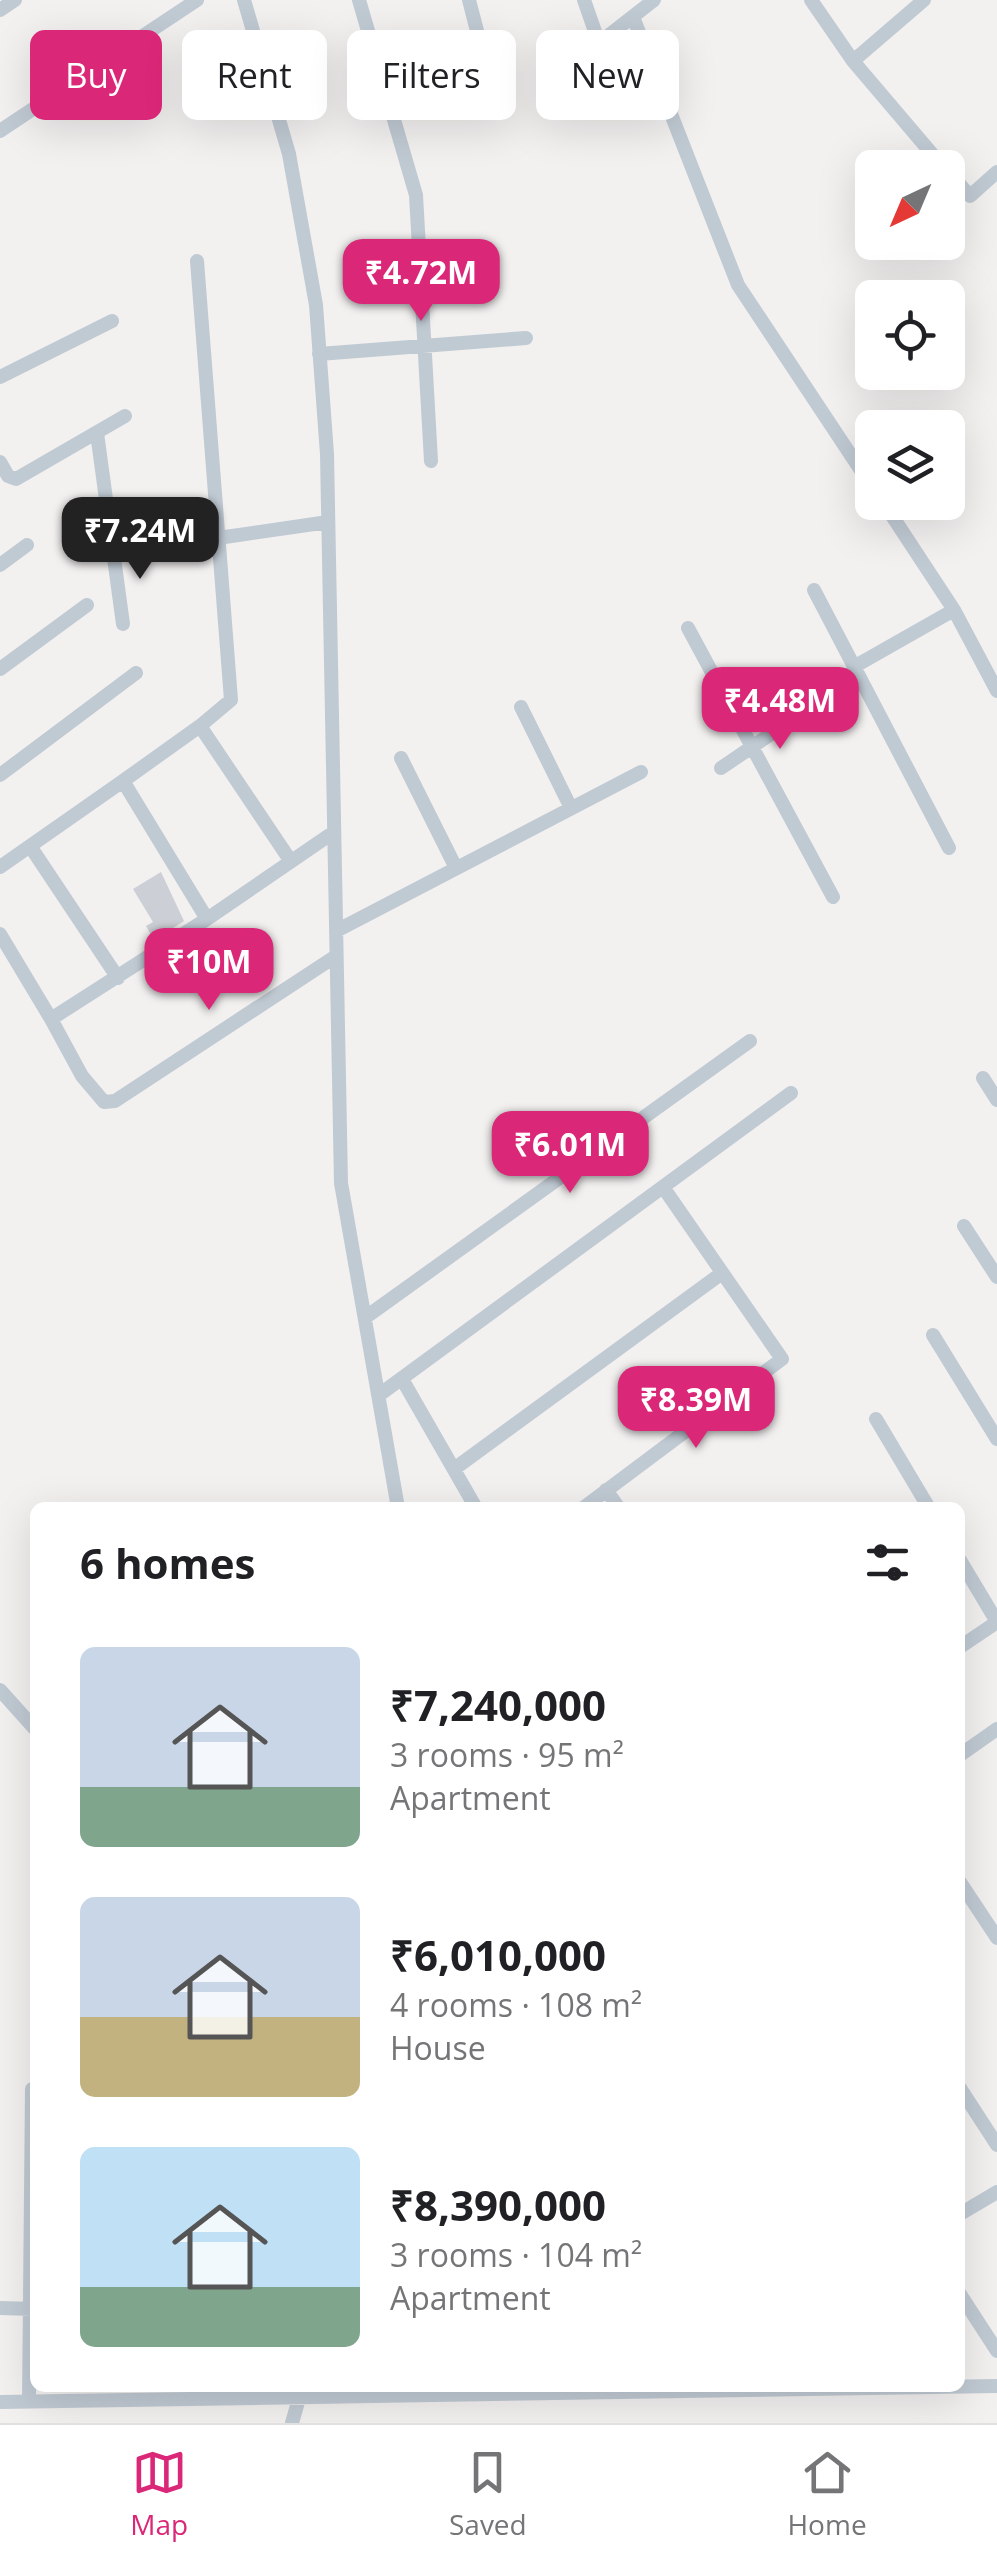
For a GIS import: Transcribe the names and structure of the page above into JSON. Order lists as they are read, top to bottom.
{
  "north": "bottom left",
  "page": {
    "chip": [
      "Buy",
      "Rent",
      "Filters",
      "New"
    ],
    "price": [
      "₹4.72M",
      "₹7.24M",
      "₹4.48M",
      "₹10M",
      "₹6.01M",
      "₹8.39M"
    ],
    "heading": "6 homes",
    "list": [
      {
        "name": "₹7,240,000",
        "note": "3 rooms · 95 m² · Apartment"
      },
      {
        "name": "₹6,010,000",
        "note": "4 rooms · 108 m² · House"
      },
      {
        "name": "₹8,390,000",
        "note": "3 rooms · 104 m² · Apartment"
      }
    ],
    "tabs": ["Map", "Saved", "Home"]
  }
}
